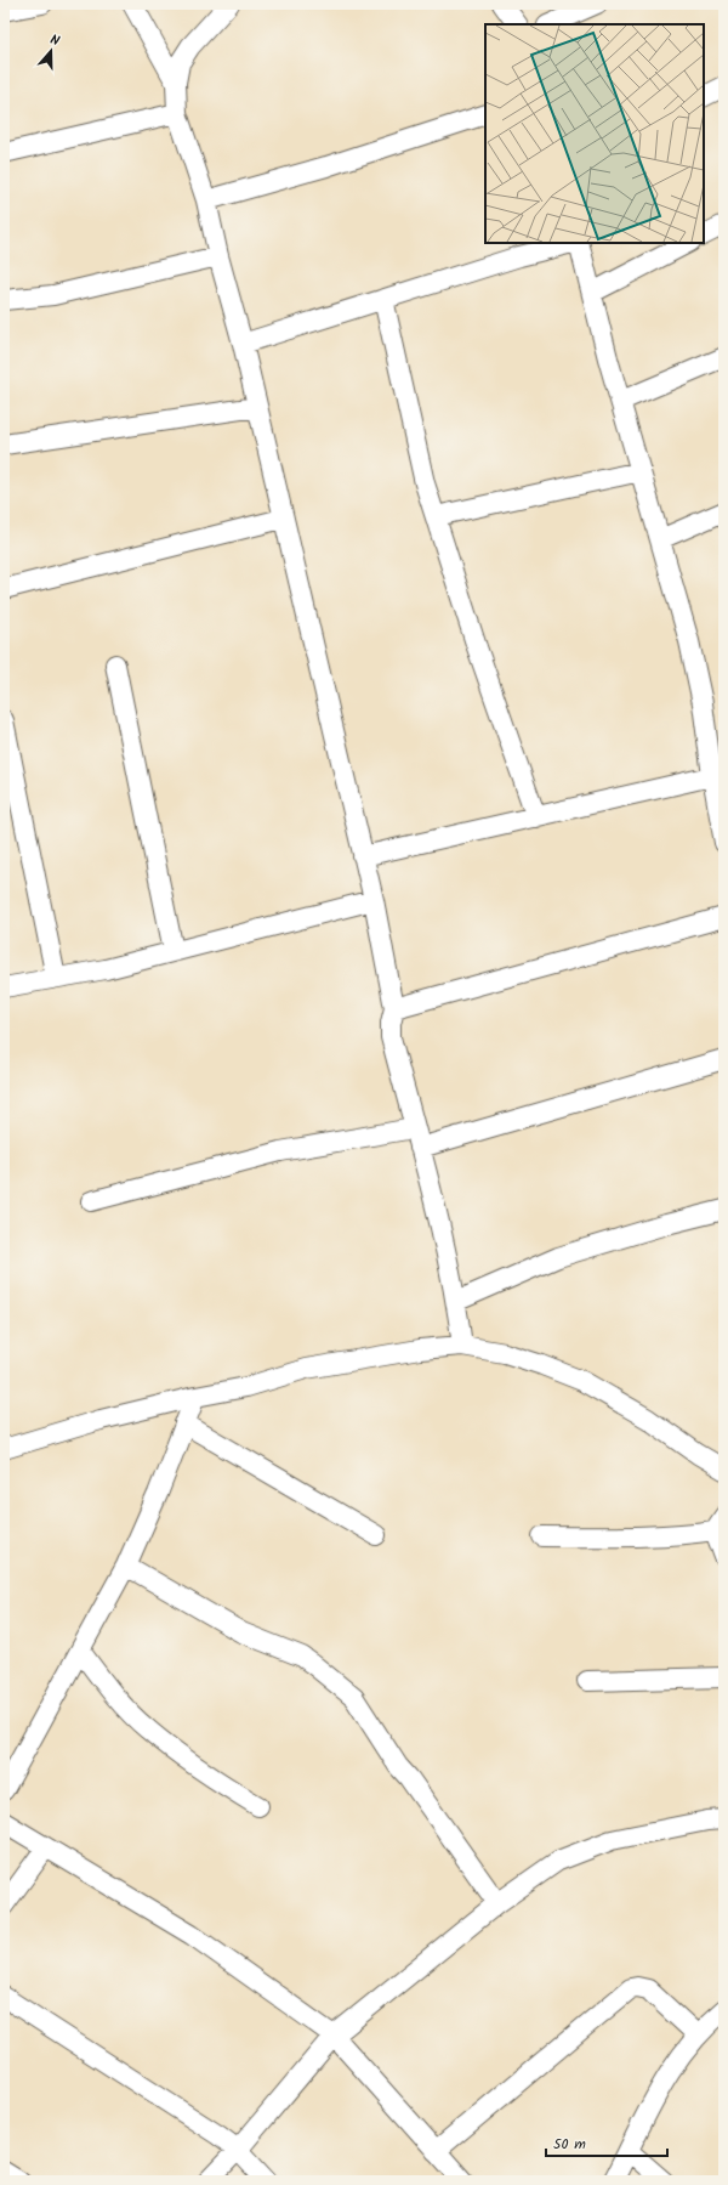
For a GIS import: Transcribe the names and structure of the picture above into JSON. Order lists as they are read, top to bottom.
{
  "scale_bar": "50 m",
  "north": "top"
}
